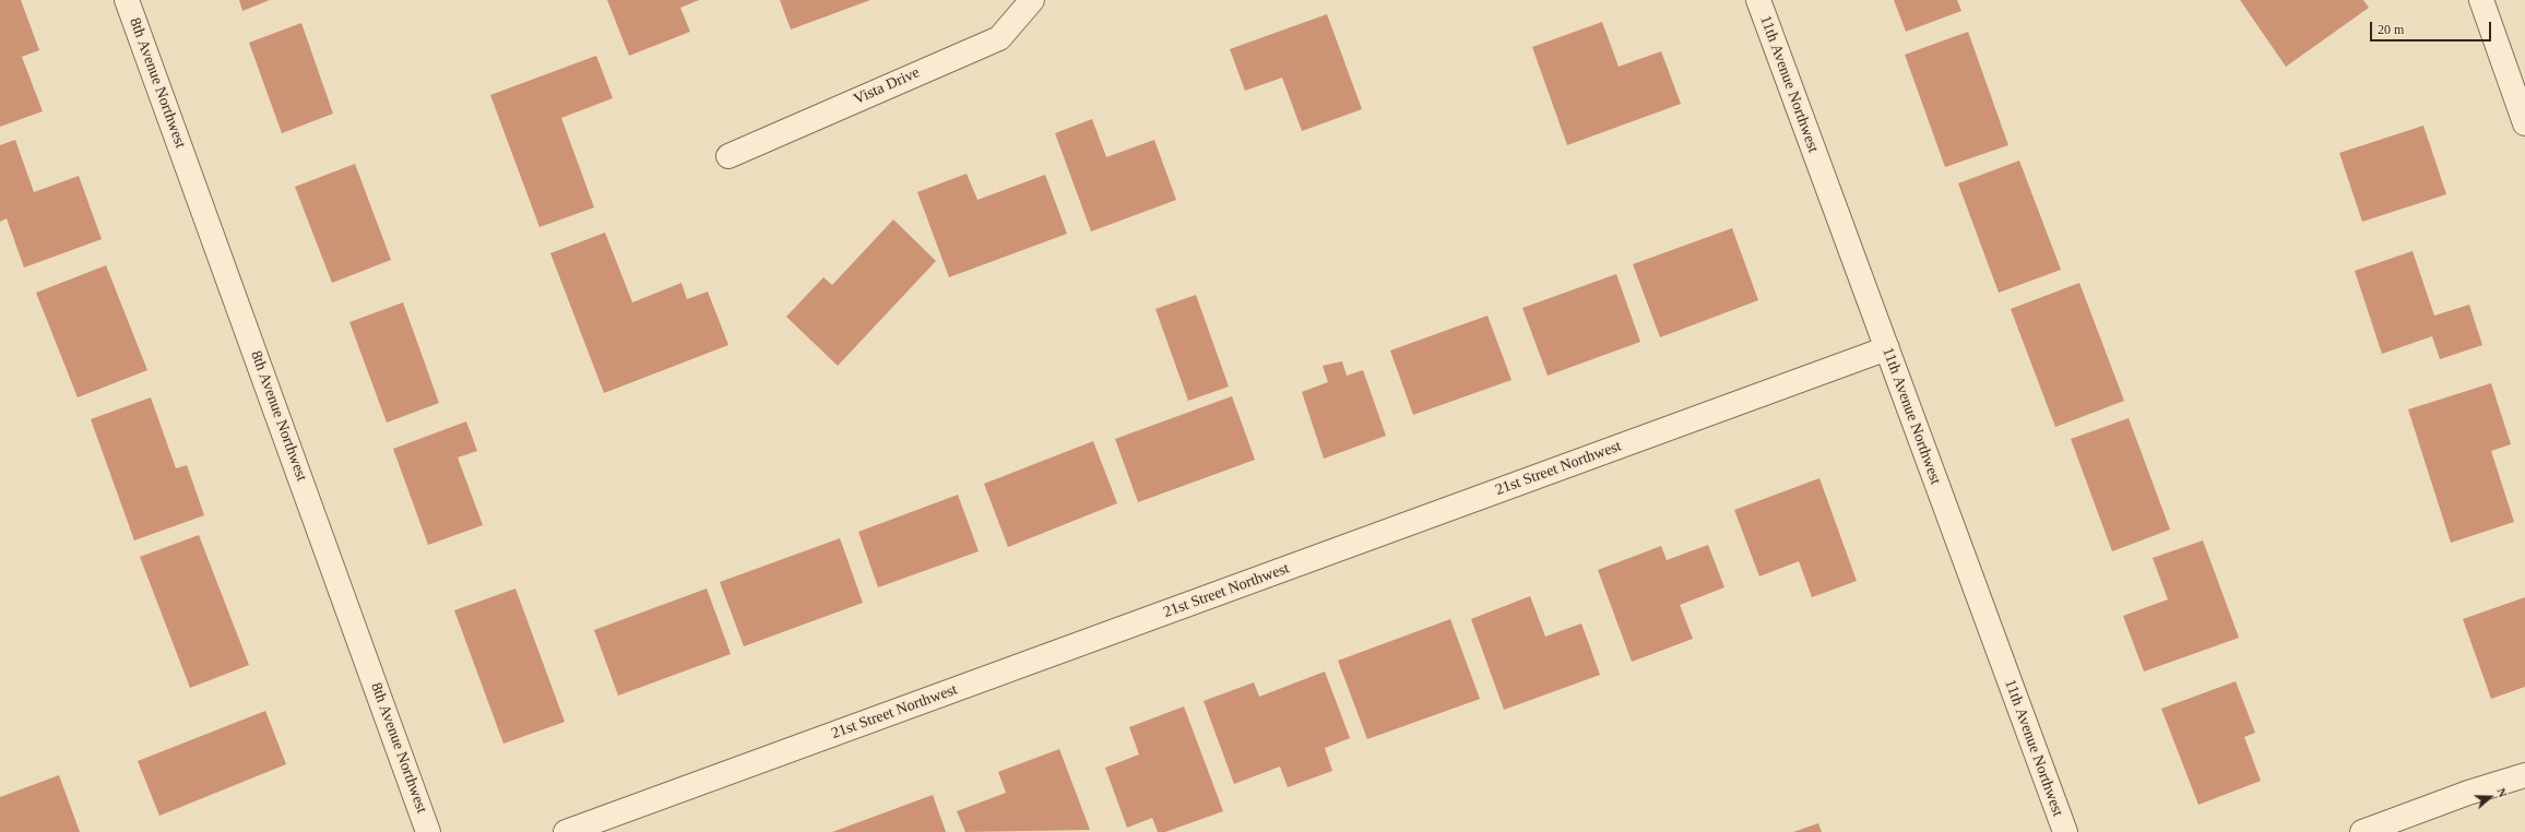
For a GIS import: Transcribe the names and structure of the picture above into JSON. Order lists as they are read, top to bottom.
{
  "streets": {
    "street": [
      "8th Avenue Northwest",
      "11th Avenue Northwest",
      "Vista Drive",
      "21st Street Northwest"
    ]
  },
  "crossings": [
    ["11th Avenue Northwest", "21st Street Northwest"]
  ],
  "scale_bar": "20 m",
  "north": "right"
}
